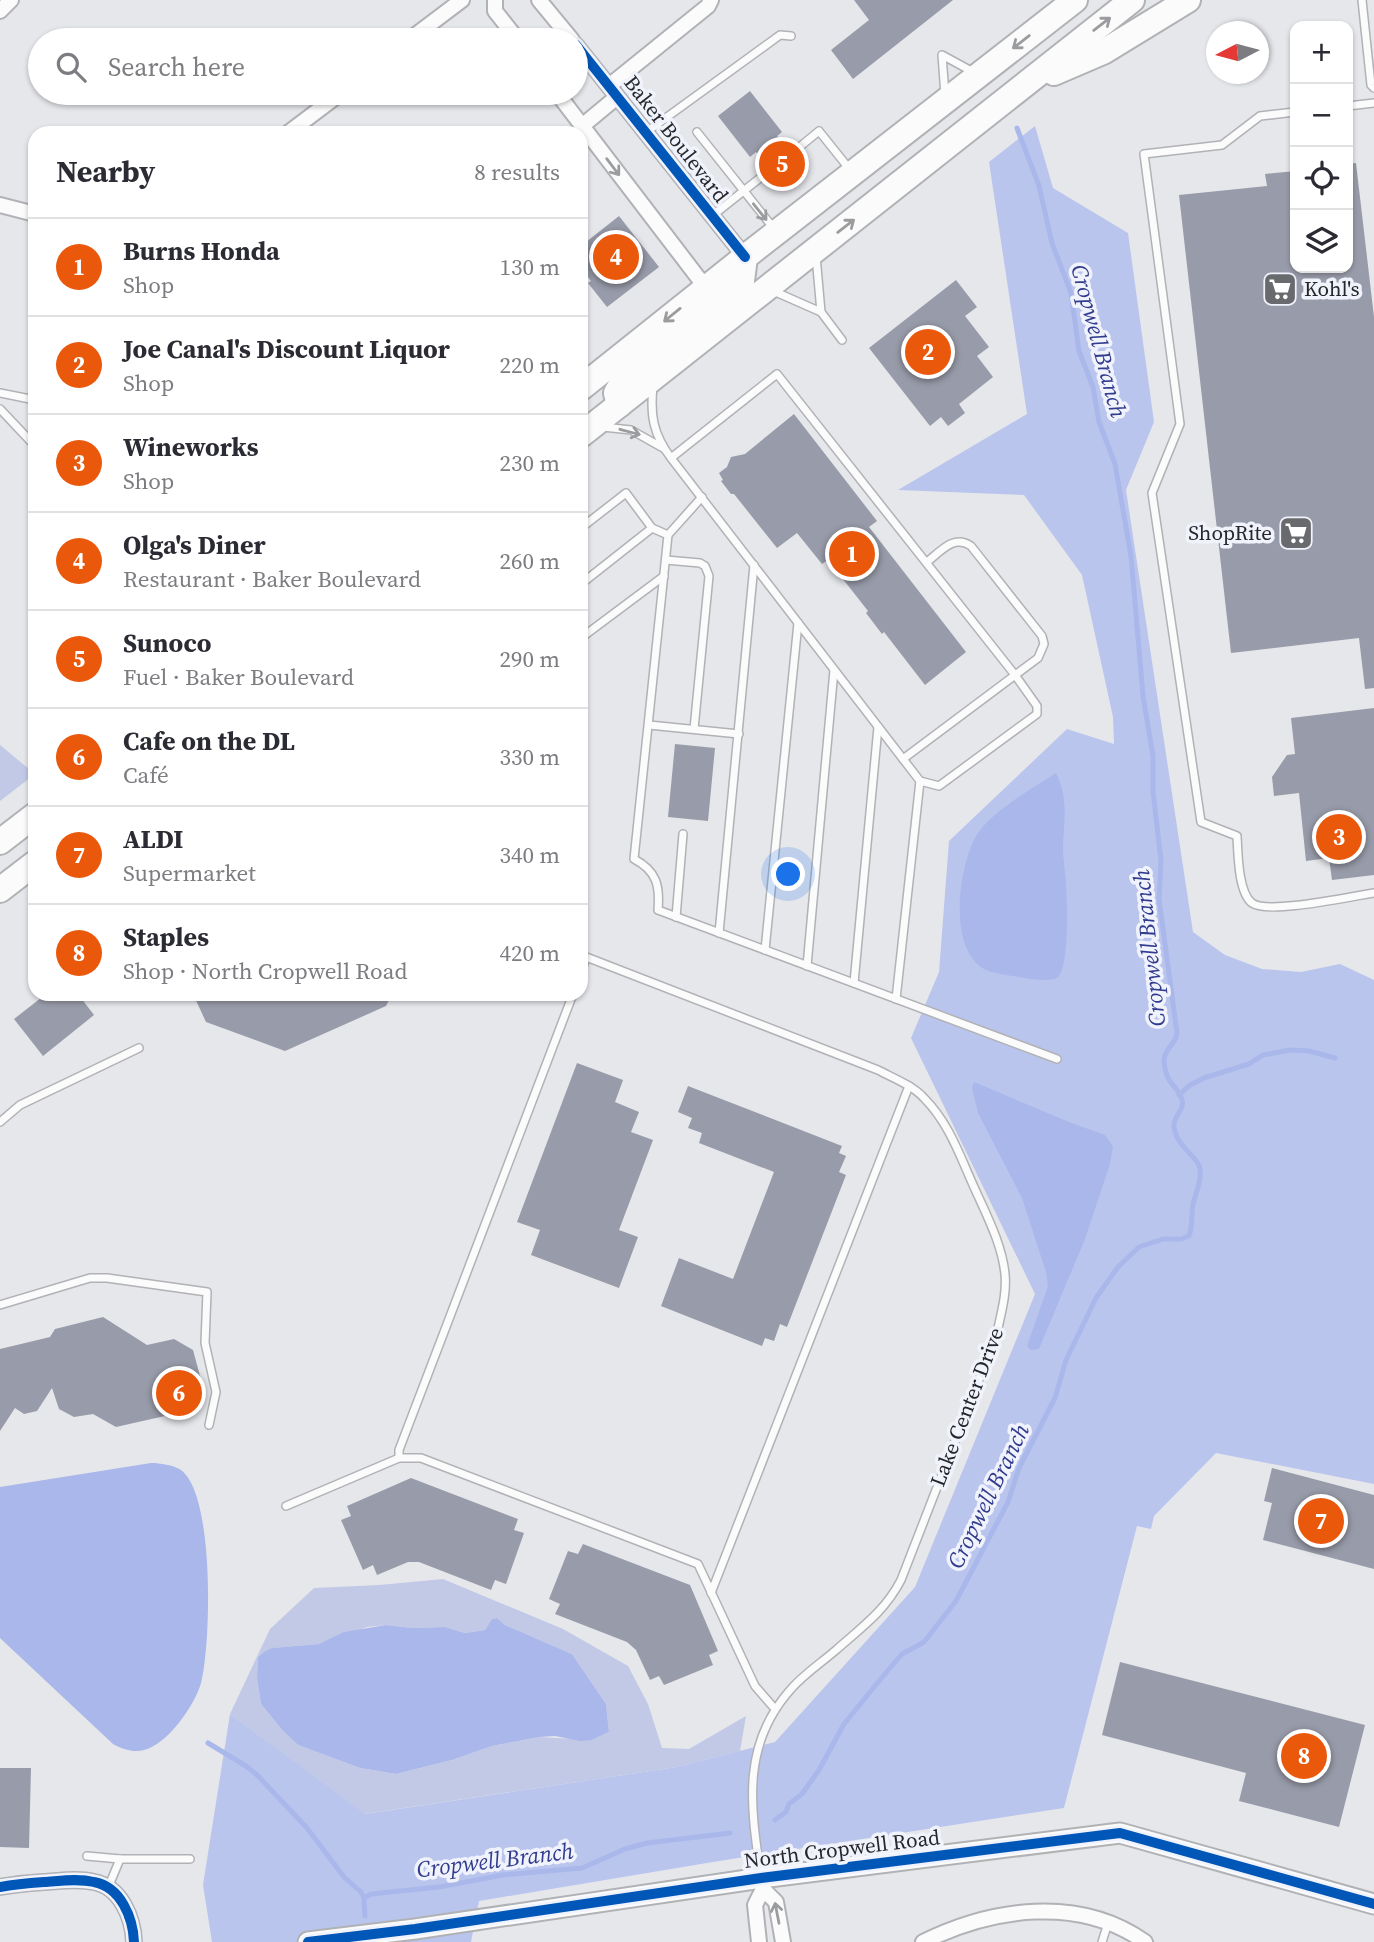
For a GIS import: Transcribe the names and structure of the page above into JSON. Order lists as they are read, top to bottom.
{
  "streets": {
    "street": ["Baker Boulevard", "North Cropwell Road"],
    "lane": ["Lake Center Drive"]
  },
  "crossings": [
    ["Lake Center Drive", "North Cropwell Road"]
  ],
  "water": ["Cropwell Branch"],
  "places": {
    "supermarket": ["Kohl's", "ShopRite"]
  },
  "north": "left",
  "page": {
    "map_buttons": ["+", "−"],
    "search": "Search here",
    "heading": ["Nearby", "8 results"],
    "pins": [
      "5",
      "4",
      "2",
      "1",
      "3",
      "6",
      "7",
      "8"
    ],
    "list": [
      {
        "mark": "1",
        "name": "Burns Honda",
        "note": "Shop",
        "value": "130 m"
      },
      {
        "mark": "2",
        "name": "Joe Canal's Discount Liquor",
        "note": "Shop",
        "value": "220 m"
      },
      {
        "mark": "3",
        "name": "Wineworks",
        "note": "Shop",
        "value": "230 m"
      },
      {
        "mark": "4",
        "name": "Olga's Diner",
        "note": "Restaurant · Baker Boulevard",
        "value": "260 m"
      },
      {
        "mark": "5",
        "name": "Sunoco",
        "note": "Fuel · Baker Boulevard",
        "value": "290 m"
      },
      {
        "mark": "6",
        "name": "Cafe on the DL",
        "note": "Café",
        "value": "330 m"
      },
      {
        "mark": "7",
        "name": "ALDI",
        "note": "Supermarket",
        "value": "340 m"
      },
      {
        "mark": "8",
        "name": "Staples",
        "note": "Shop · North Cropwell Road",
        "value": "420 m"
      }
    ]
  }
}
